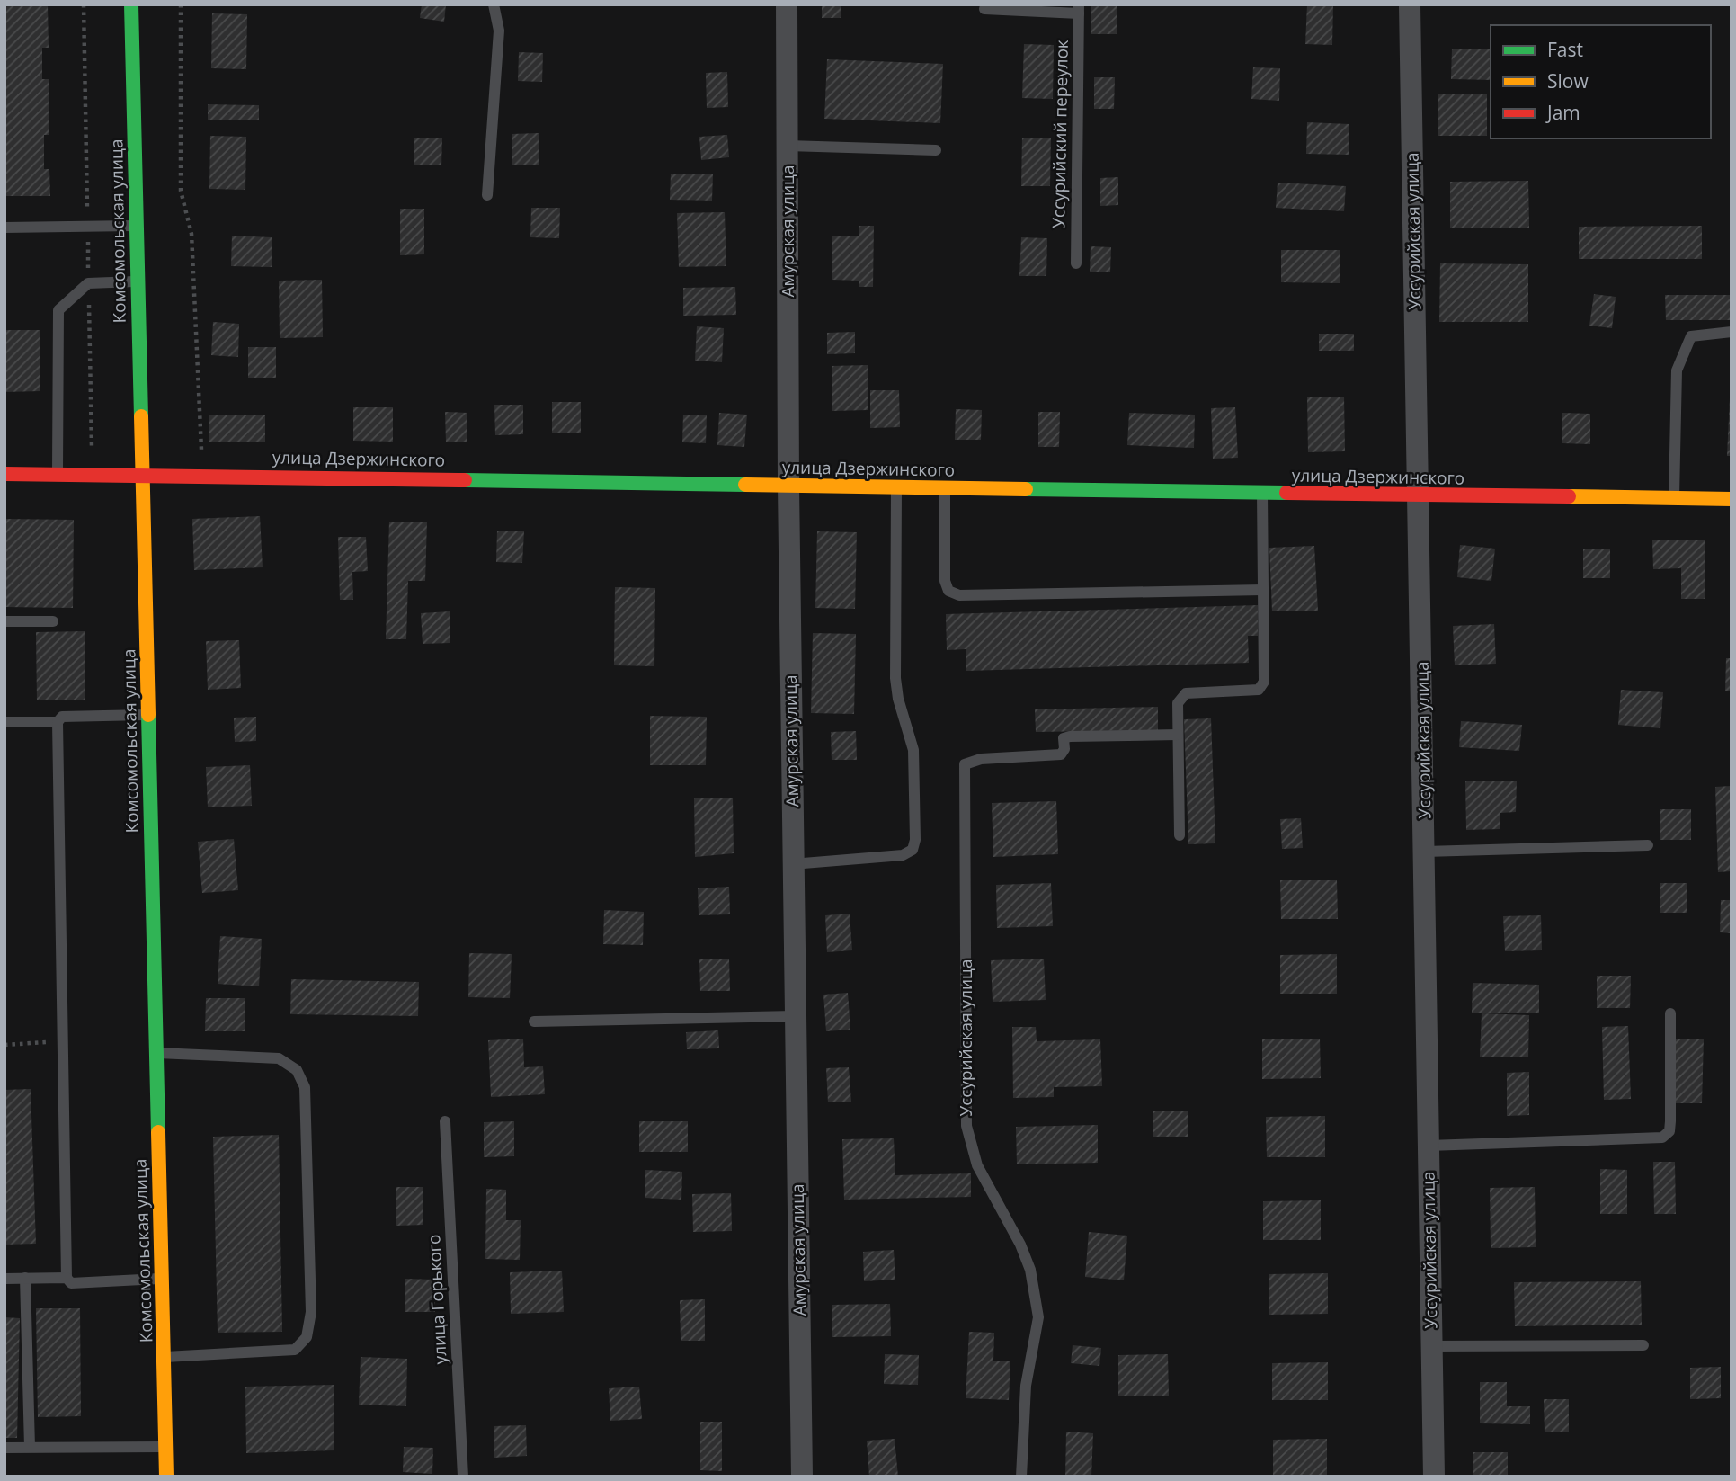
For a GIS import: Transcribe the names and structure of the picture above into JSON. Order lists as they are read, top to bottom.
{
  "streets": {
    "street": [
      "Комсомольская улица",
      "Амурская улица",
      "Уссурийская улица",
      "улица Дзержинского"
    ],
    "lane": ["Уссурийский переулок", "улица Горького"]
  },
  "crossings": [
    ["Комсомольская улица", "улица Дзержинского"],
    ["Амурская улица", "улица Дзержинского"],
    ["Уссурийская улица", "улица Дзержинского"]
  ],
  "legend": ["Fast", "Slow", "Jam"]
}
